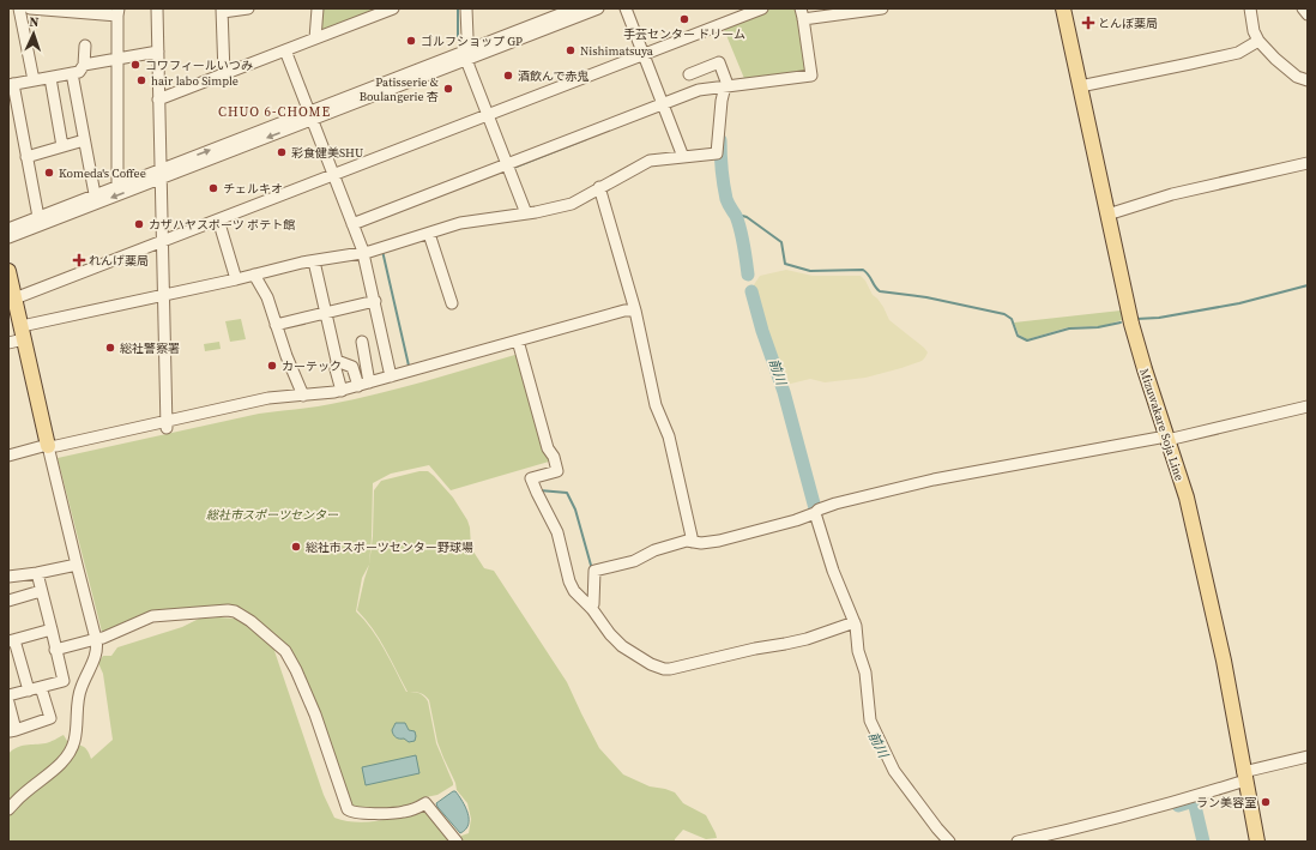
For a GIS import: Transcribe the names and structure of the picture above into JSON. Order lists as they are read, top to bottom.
{
  "streets": {
    "main road": ["Mizuwakare Soja Line"]
  },
  "districts": ["CHUO 6-CHOME"],
  "water": ["前川"],
  "parks": ["総社市スポーツセンター"],
  "places": {
    "other": [
      "手芸センター ドリーム",
      "ゴルフショップ GP",
      "Nishimatsuya",
      "コワフィールいつみ",
      "酒飲んで赤鬼",
      "hair labo Simple",
      "Patisserie & Boulangerie 杏",
      "彩食健美SHU",
      "Komeda's Coffee",
      "チェルキオ",
      "カザハヤスポーツ ポテト館",
      "総社警察署",
      "カーテック",
      "総社市スポーツセンター野球場",
      "ラン美容室"
    ],
    "health": ["とんぼ薬局", "れんげ薬局"]
  },
  "north": "top"
}
